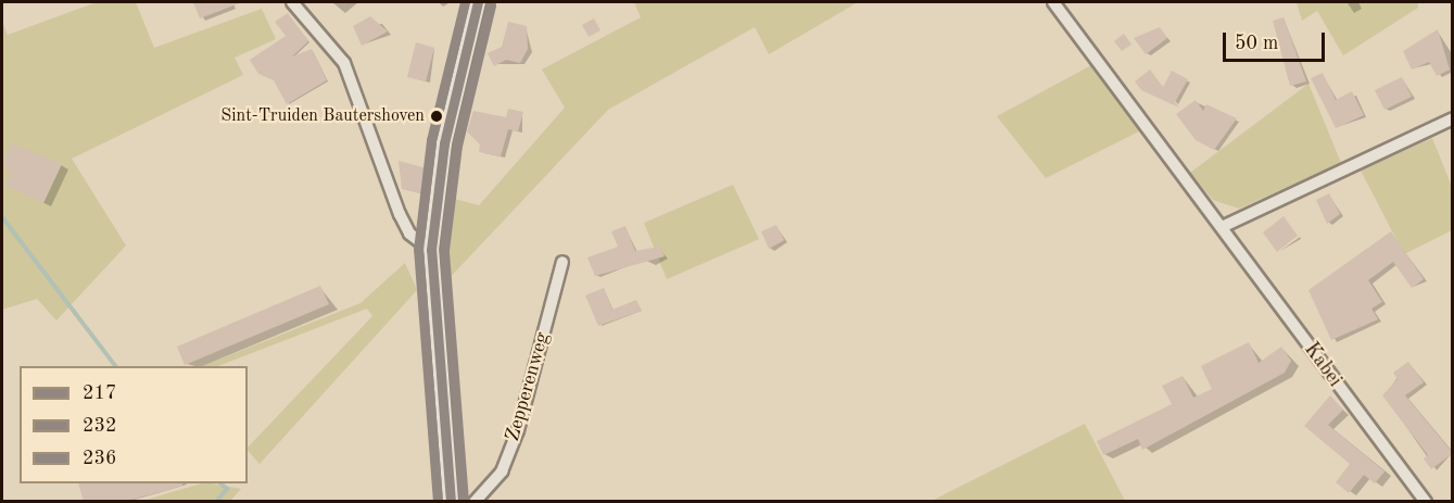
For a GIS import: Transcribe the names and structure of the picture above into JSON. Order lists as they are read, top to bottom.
{
  "streets": {
    "street": ["Kabei", "Zepperenweg"]
  },
  "places": ["Sint-Truiden Bautershoven"],
  "lines": ["transit line 217", "transit line 236", "transit line 232"],
  "legend": ["217", "232", "236"],
  "scale_bar": "50 m"
}
